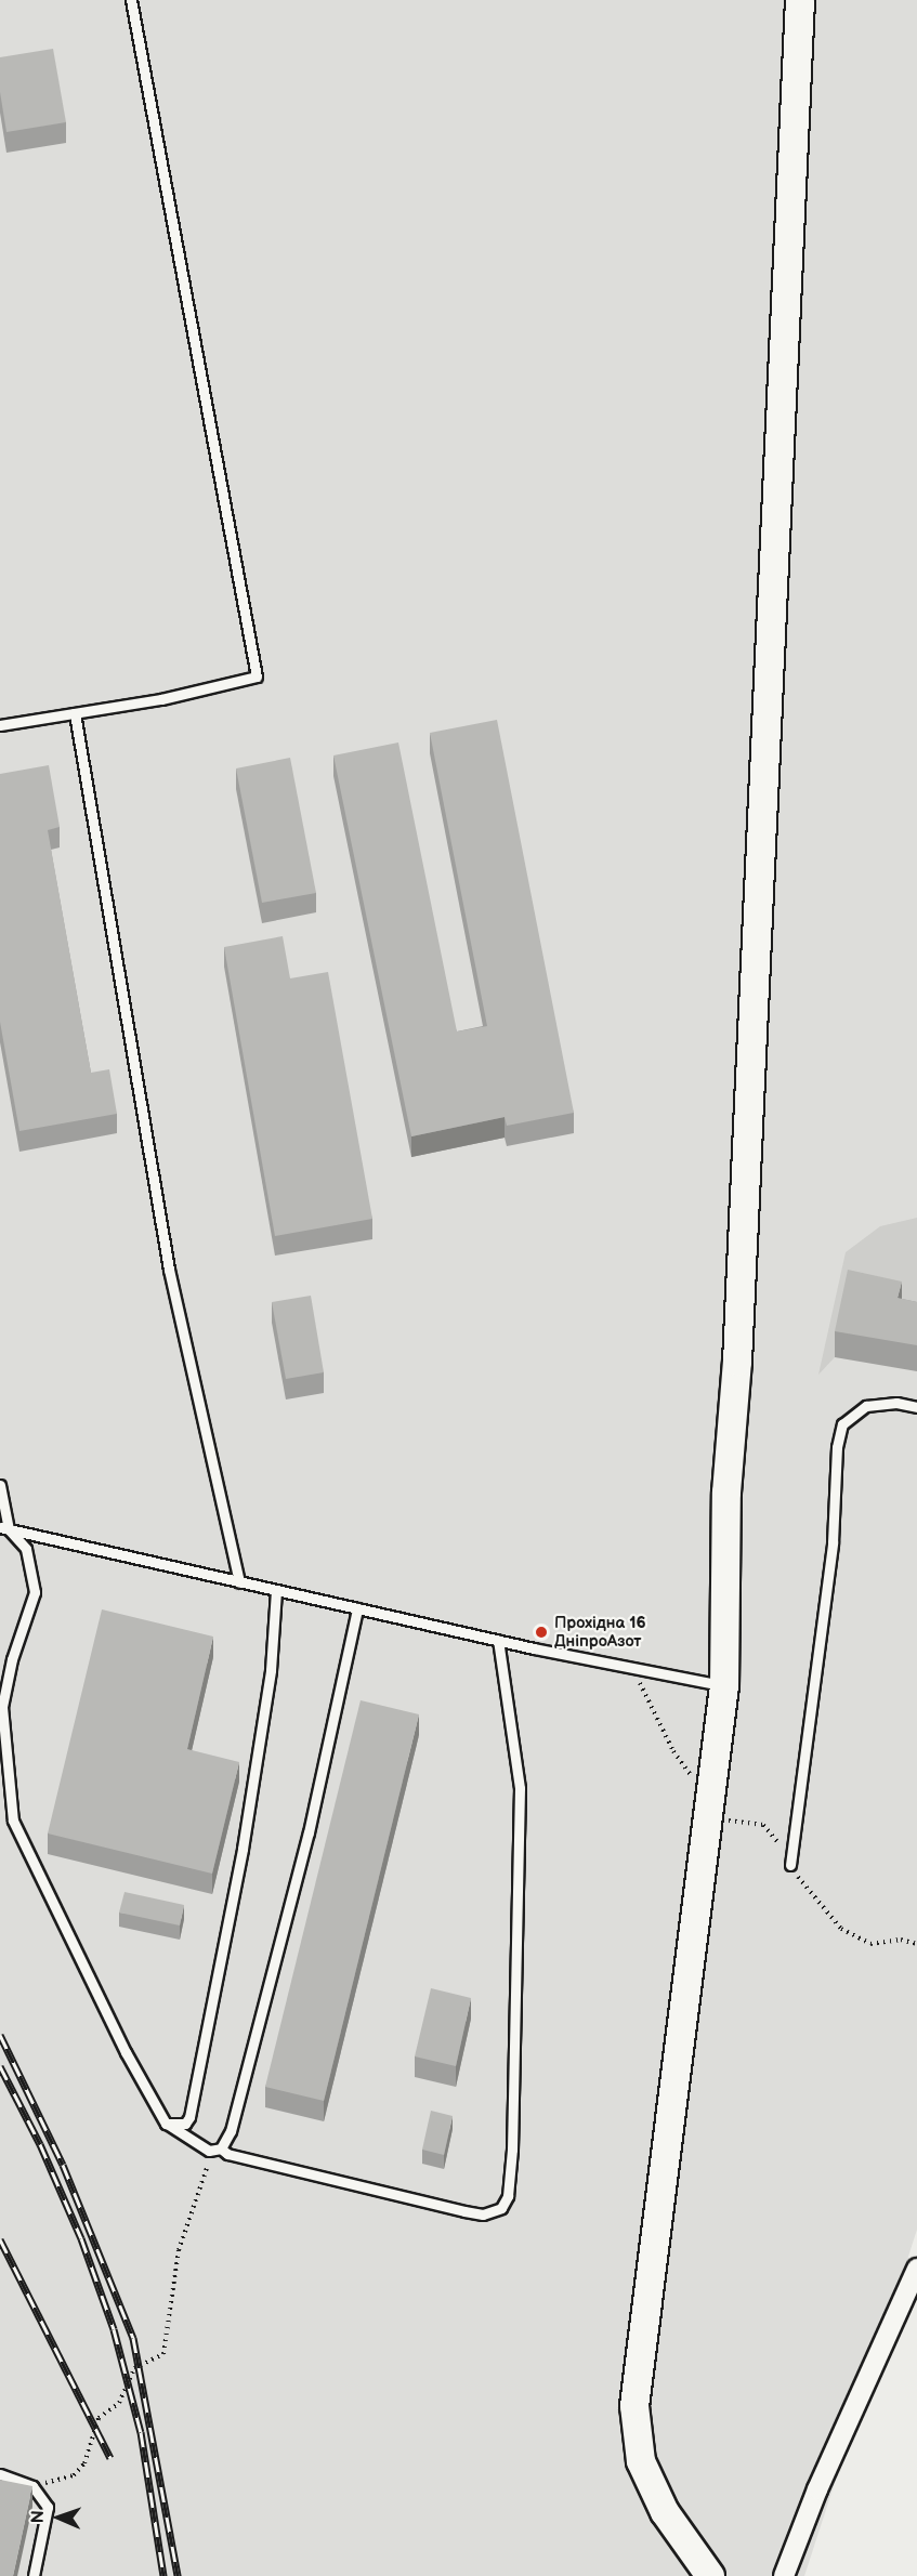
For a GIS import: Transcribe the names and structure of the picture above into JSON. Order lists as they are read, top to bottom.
{
  "places": ["Прохідна 16 ДніпроАзот"],
  "north": "left"
}
